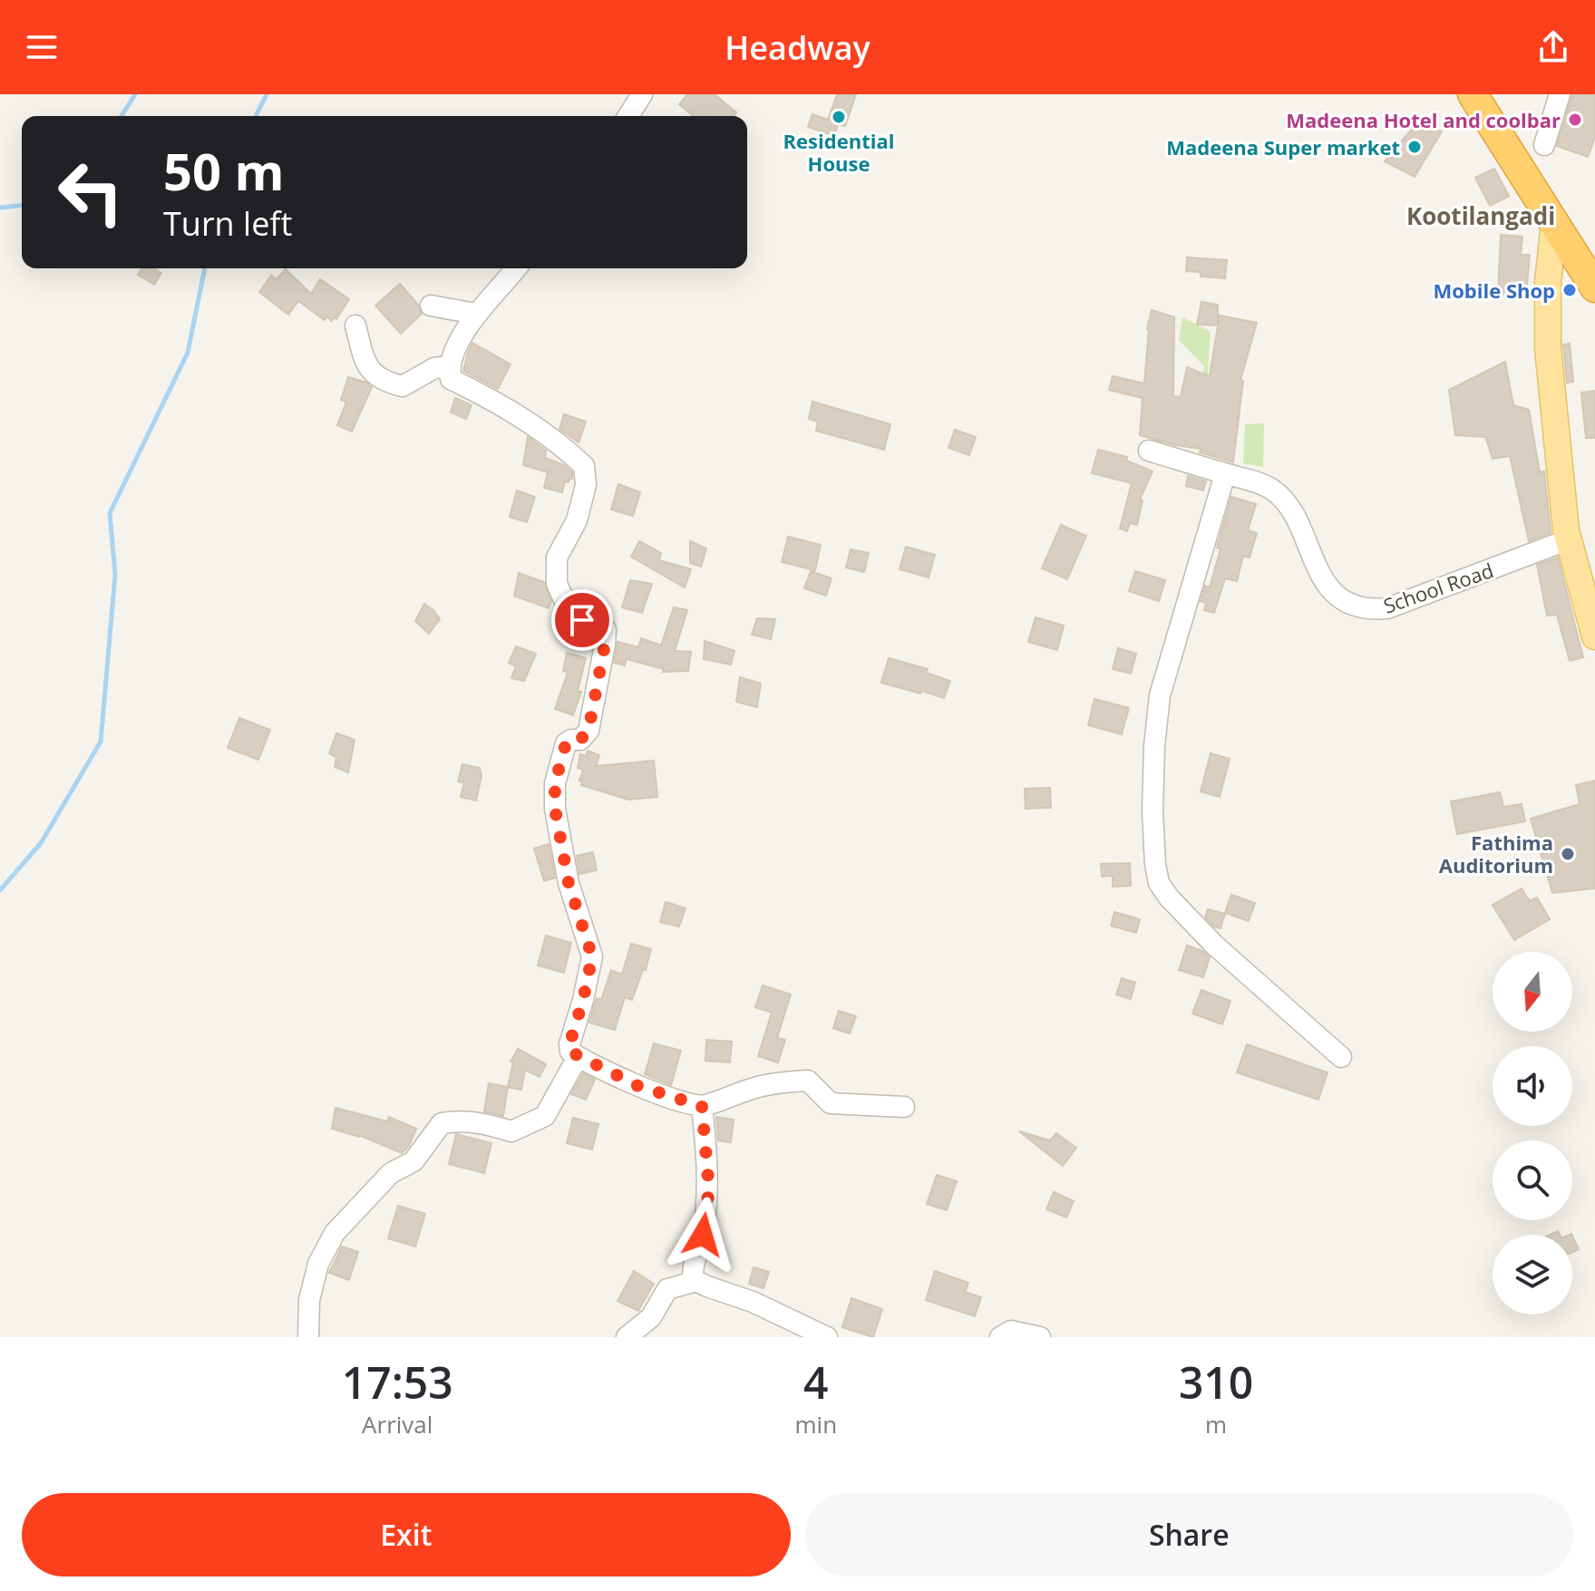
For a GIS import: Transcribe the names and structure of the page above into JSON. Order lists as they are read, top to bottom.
{
  "streets": {
    "street": ["School Road"]
  },
  "districts": ["Kootilangadi"],
  "places": [
    "Residential House",
    "Madeena Hotel and coolbar",
    "Madeena Super market",
    "Mobile Shop",
    "Fathima Auditorium"
  ],
  "north": "bottom",
  "page": {
    "header": "Headway",
    "turn": ["50 m", "Turn left"],
    "eta": [
      "17:53",
      "Arrival",
      "4",
      "min",
      "310",
      "m"
    ],
    "buttons": ["Exit", "Share"]
  }
}
